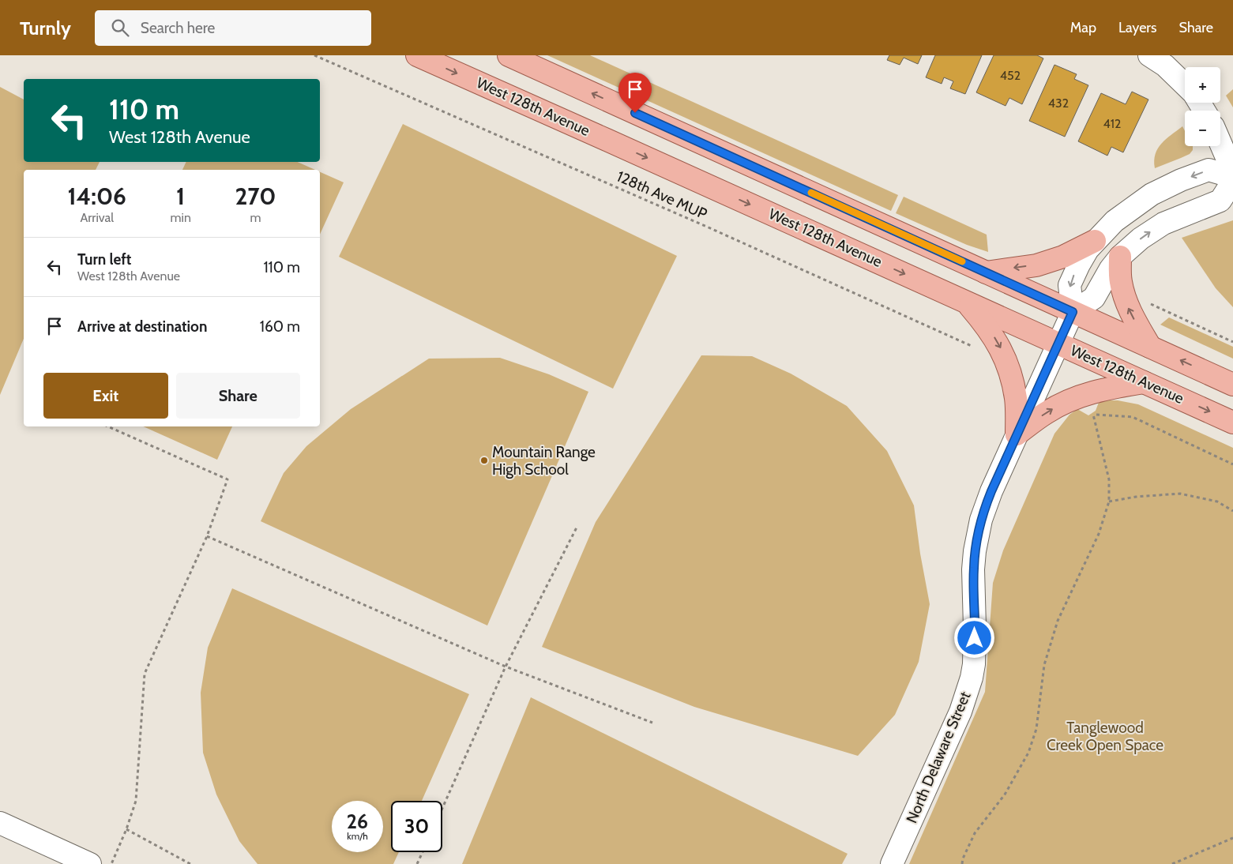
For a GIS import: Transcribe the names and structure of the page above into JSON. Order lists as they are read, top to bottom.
{
  "streets": {
    "main road": ["West 128th Avenue"],
    "street": ["North Delaware Street"],
    "path": ["128th Ave MUP"]
  },
  "crossings": [
    ["West 128th Avenue", "North Delaware Street"]
  ],
  "parks": ["Tanglewood Creek Open Space"],
  "places": ["Mountain Range High School"],
  "house_numbers": ["452", "432", "412"],
  "page": {
    "header": "Turnly",
    "search": "Search here",
    "nav": ["Map", "Layers", "Share"],
    "map_buttons": ["+", "−"],
    "turn": ["110 m", "West 128th Avenue"],
    "eta": [
      "14:06",
      "Arrival",
      "1",
      "min",
      "270",
      "m"
    ],
    "list": [
      {
        "name": "Turn left",
        "note": "West 128th Avenue",
        "value": "110 m"
      },
      {
        "name": "Arrive at destination",
        "value": "160 m"
      }
    ],
    "buttons": ["Exit", "Share"],
    "speed": "26 km/h",
    "limit": "30"
  }
}
